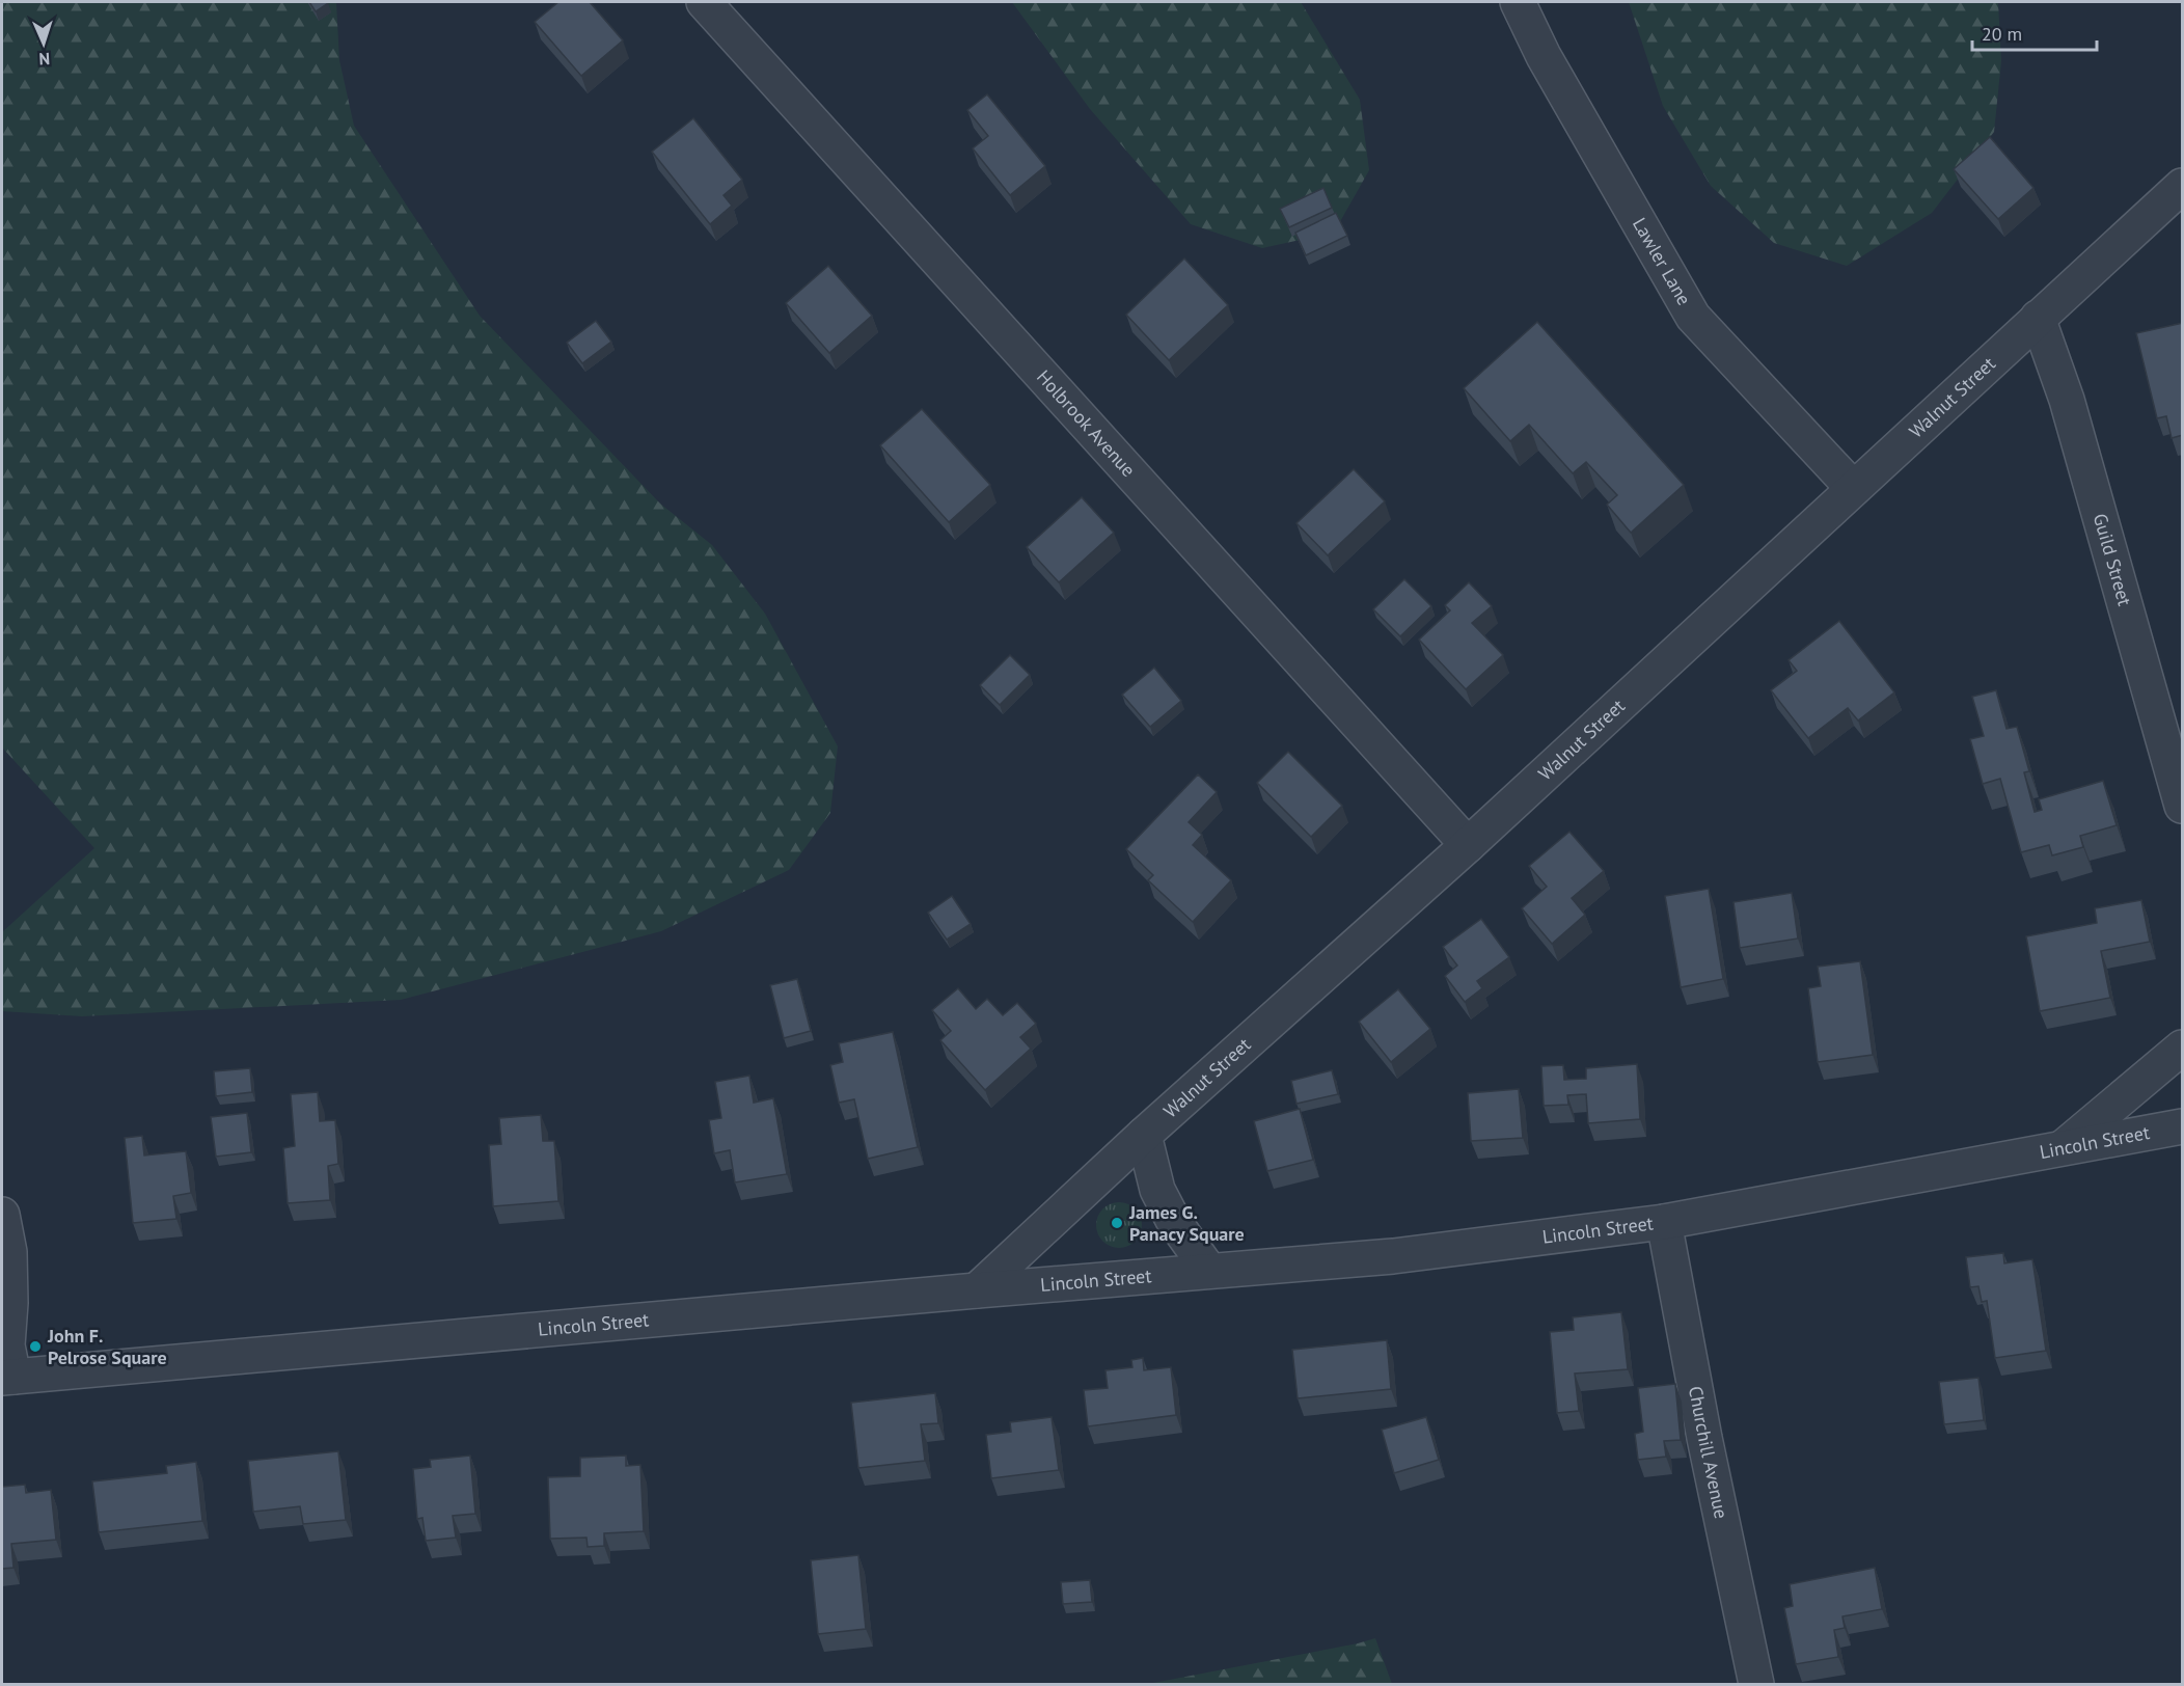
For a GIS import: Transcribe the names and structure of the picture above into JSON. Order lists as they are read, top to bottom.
{
  "streets": {
    "street": [
      "Lawler Lane",
      "Walnut Street",
      "Holbrook Avenue",
      "Guild Street",
      "Lincoln Street",
      "Churchill Avenue"
    ]
  },
  "crossings": [
    ["Lawler Lane", "Walnut Street"],
    ["Walnut Street", "Holbrook Avenue"],
    ["Walnut Street", "Guild Street"],
    ["Walnut Street", "Lincoln Street"],
    ["Lincoln Street", "Churchill Avenue"]
  ],
  "places": ["James G. Panacy Square", "John F. Pelrose Square"],
  "scale_bar": "20 m",
  "north": "bottom"
}
